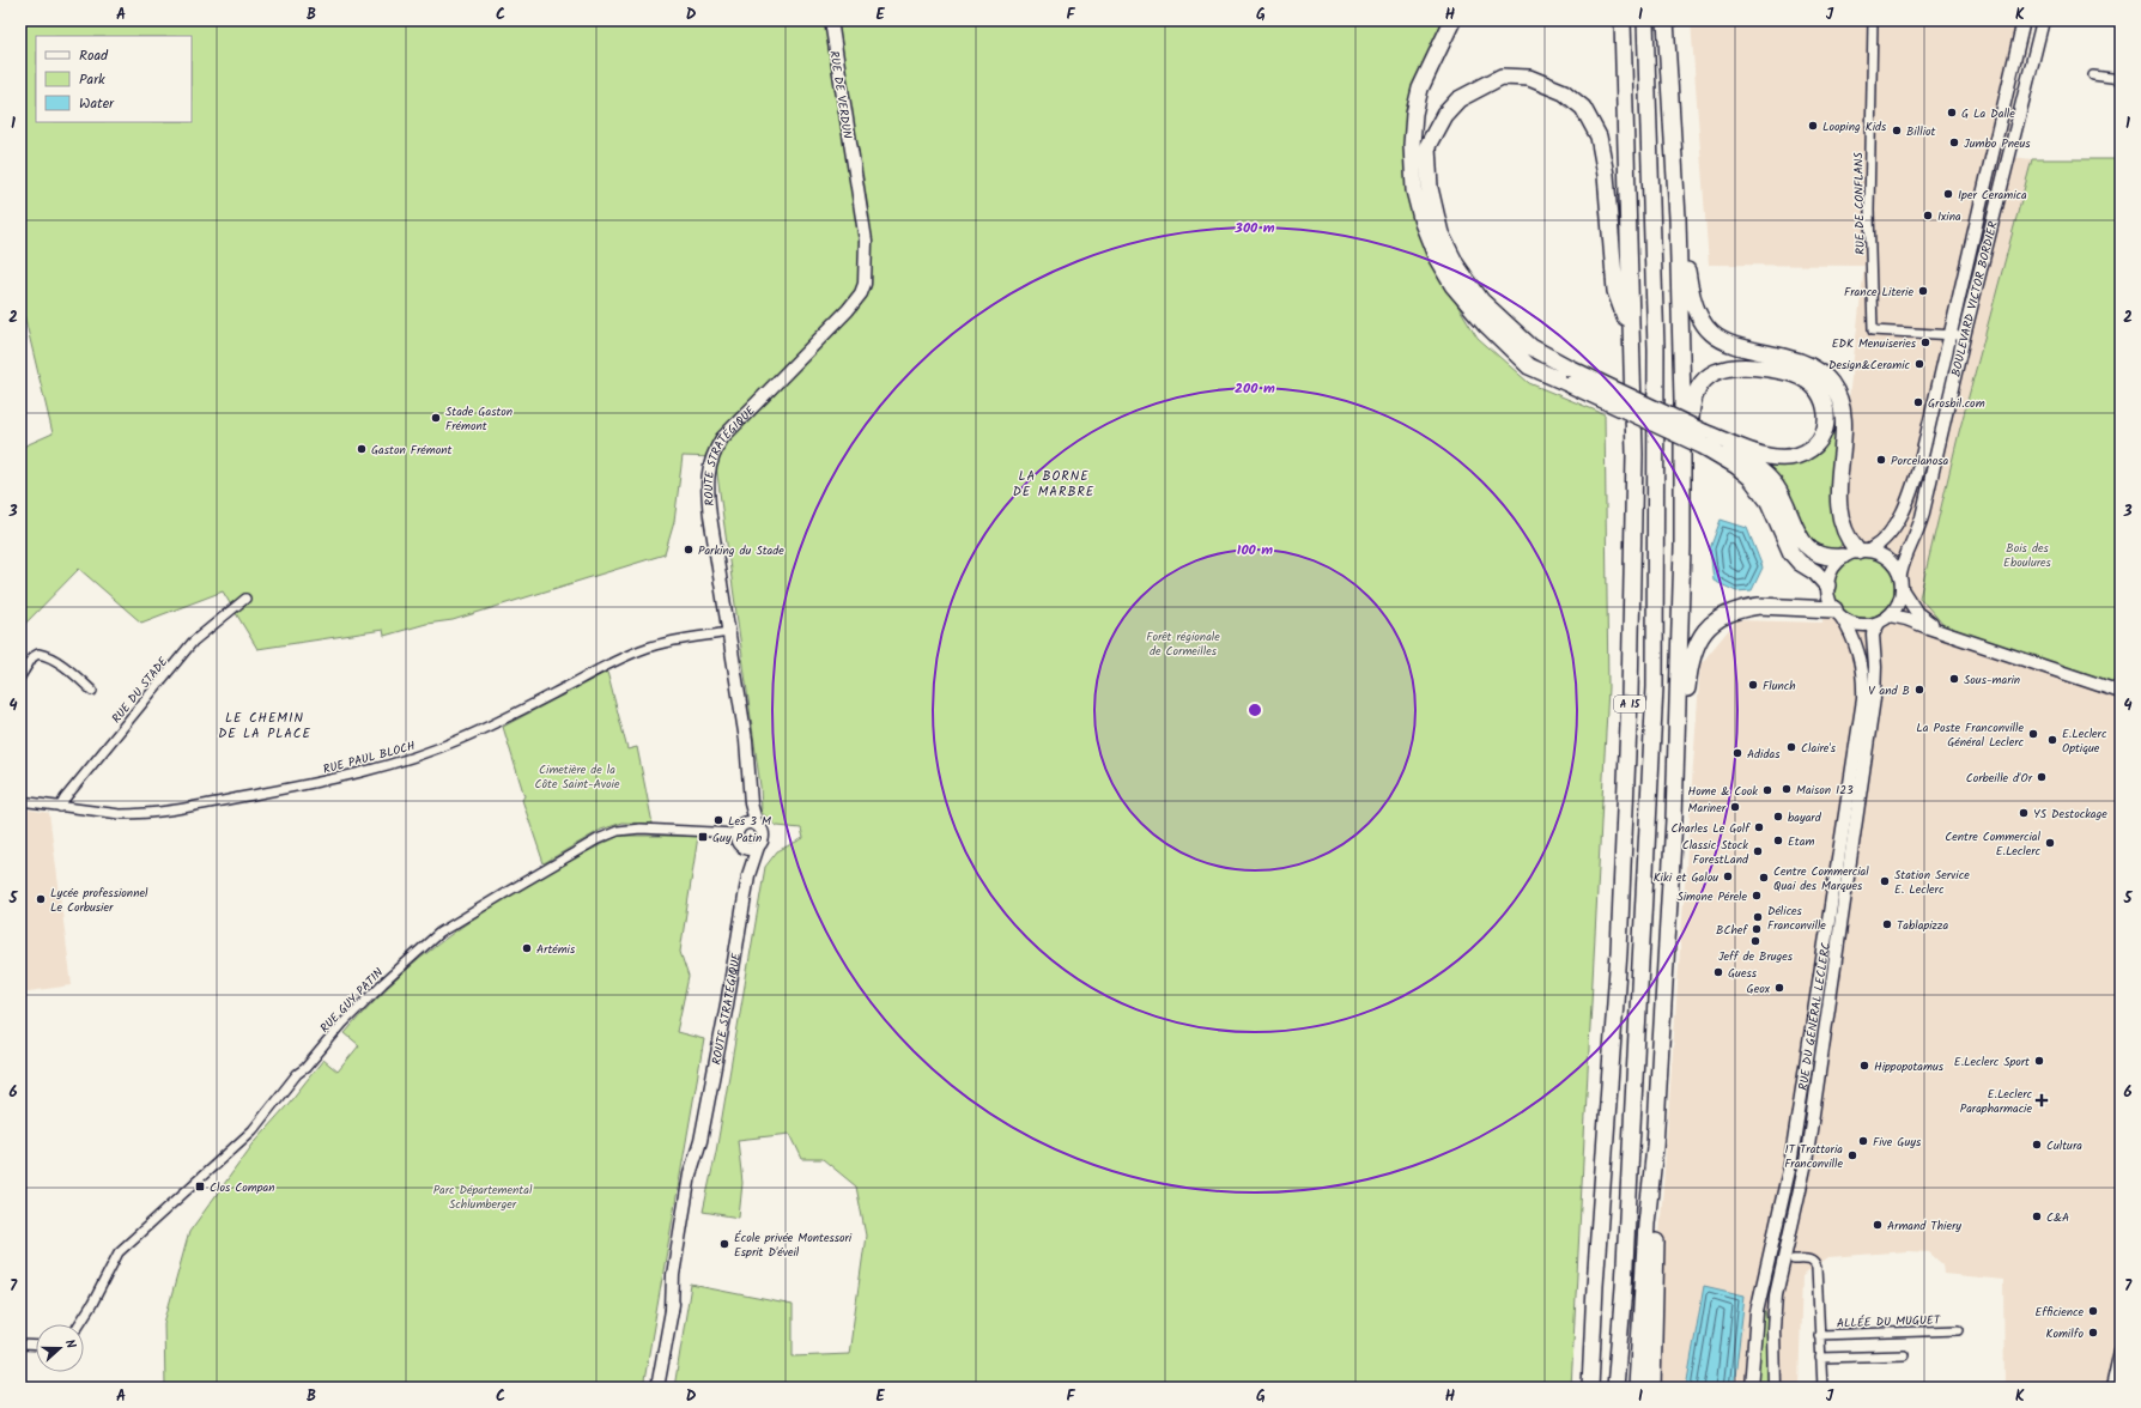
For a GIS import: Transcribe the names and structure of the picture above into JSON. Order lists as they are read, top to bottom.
{
  "streets": {
    "highway": ["A 15"],
    "main road": [
      "RUE DE VERDUN",
      "BOULEVARD VICTOR BORDIER",
      "ROUTE STRATÉGIQUE",
      "RUE DU GÉNÉRAL LECLERC"
    ],
    "street": [
      "RUE DE CONFLANS",
      "RUE DU STADE",
      "RUE PAUL BLOCH",
      "RUE GUY PATIN",
      "ALLÉE DU MUGUET"
    ]
  },
  "crossings": [
    ["RUE DE VERDUN", "ROUTE STRATÉGIQUE"],
    ["RUE DE CONFLANS", "BOULEVARD VICTOR BORDIER"],
    ["BOULEVARD VICTOR BORDIER", "RUE DU GÉNÉRAL LECLERC"],
    ["ROUTE STRATÉGIQUE", "RUE PAUL BLOCH"],
    ["ROUTE STRATÉGIQUE", "RUE GUY PATIN"],
    ["RUE DU STADE", "RUE PAUL BLOCH"]
  ],
  "districts": ["LA BORNE DE MARBRE", "LE CHEMIN DE LA PLACE"],
  "parks": [
    "Bois des Eboulures",
    "Forêt régionale de Cormeilles",
    "Cimetière de la Côte Saint-Avoie",
    "Parc Départemental Schlumberger"
  ],
  "places": {
    "other": [
      "G La Dalle",
      "Looping Kids",
      "Billiot",
      "Jumbo Pneus",
      "Iper Ceramica",
      "Ixina",
      "France Literie",
      "EDK Menuiseries",
      "Design&Ceramic",
      "Grosbil.com",
      "Stade Gaston Frémont",
      "Gaston Frémont",
      "Porcelanosa",
      "Parking du Stade",
      "Sous-marin",
      "Flunch",
      "V and B",
      "La Poste Franconville Général Leclerc",
      "E.Leclerc Optique",
      "Claire's",
      "Adidas",
      "Corbeille d'Or",
      "Maison 123",
      "Home & Cook",
      "Mariner",
      "YS Destockage",
      "bayard",
      "Les 3 M",
      "Charles Le Golf",
      "Etam",
      "Centre Commercial E.Leclerc",
      "Classic Stock ForestLand",
      "Kiki et Galou",
      "Centre Commercial Quai des Marques",
      "Station Service E. Leclerc",
      "Simone Pérele",
      "Lycée professionnel Le Corbusier",
      "Délices Franconville",
      "Tablapizza",
      "BChef",
      "Jeff de Bruges",
      "Artémis",
      "Guess",
      "Geox",
      "E.Leclerc Sport",
      "Hippopotamus",
      "Five Guys",
      "Cultura",
      "IT Trattoria Franconville",
      "C&A",
      "Armand Thiery",
      "École privée Montessori Esprit D'éveil",
      "Efficience",
      "Komilfo"
    ],
    "transit": ["Guy Patin", "Clos Compan"],
    "health": ["E.Leclerc Parapharmacie"]
  },
  "legend": ["Road", "Park", "Water"],
  "north": "right",
  "grid": {
    "columns": [
      "A",
      "B",
      "C",
      "D",
      "E",
      "F",
      "G",
      "H",
      "I",
      "J",
      "K"
    ],
    "rows": [
      "1",
      "2",
      "3",
      "4",
      "5",
      "6",
      "7"
    ]
  },
  "rings": ["300 m", "200 m", "100 m"]
}
